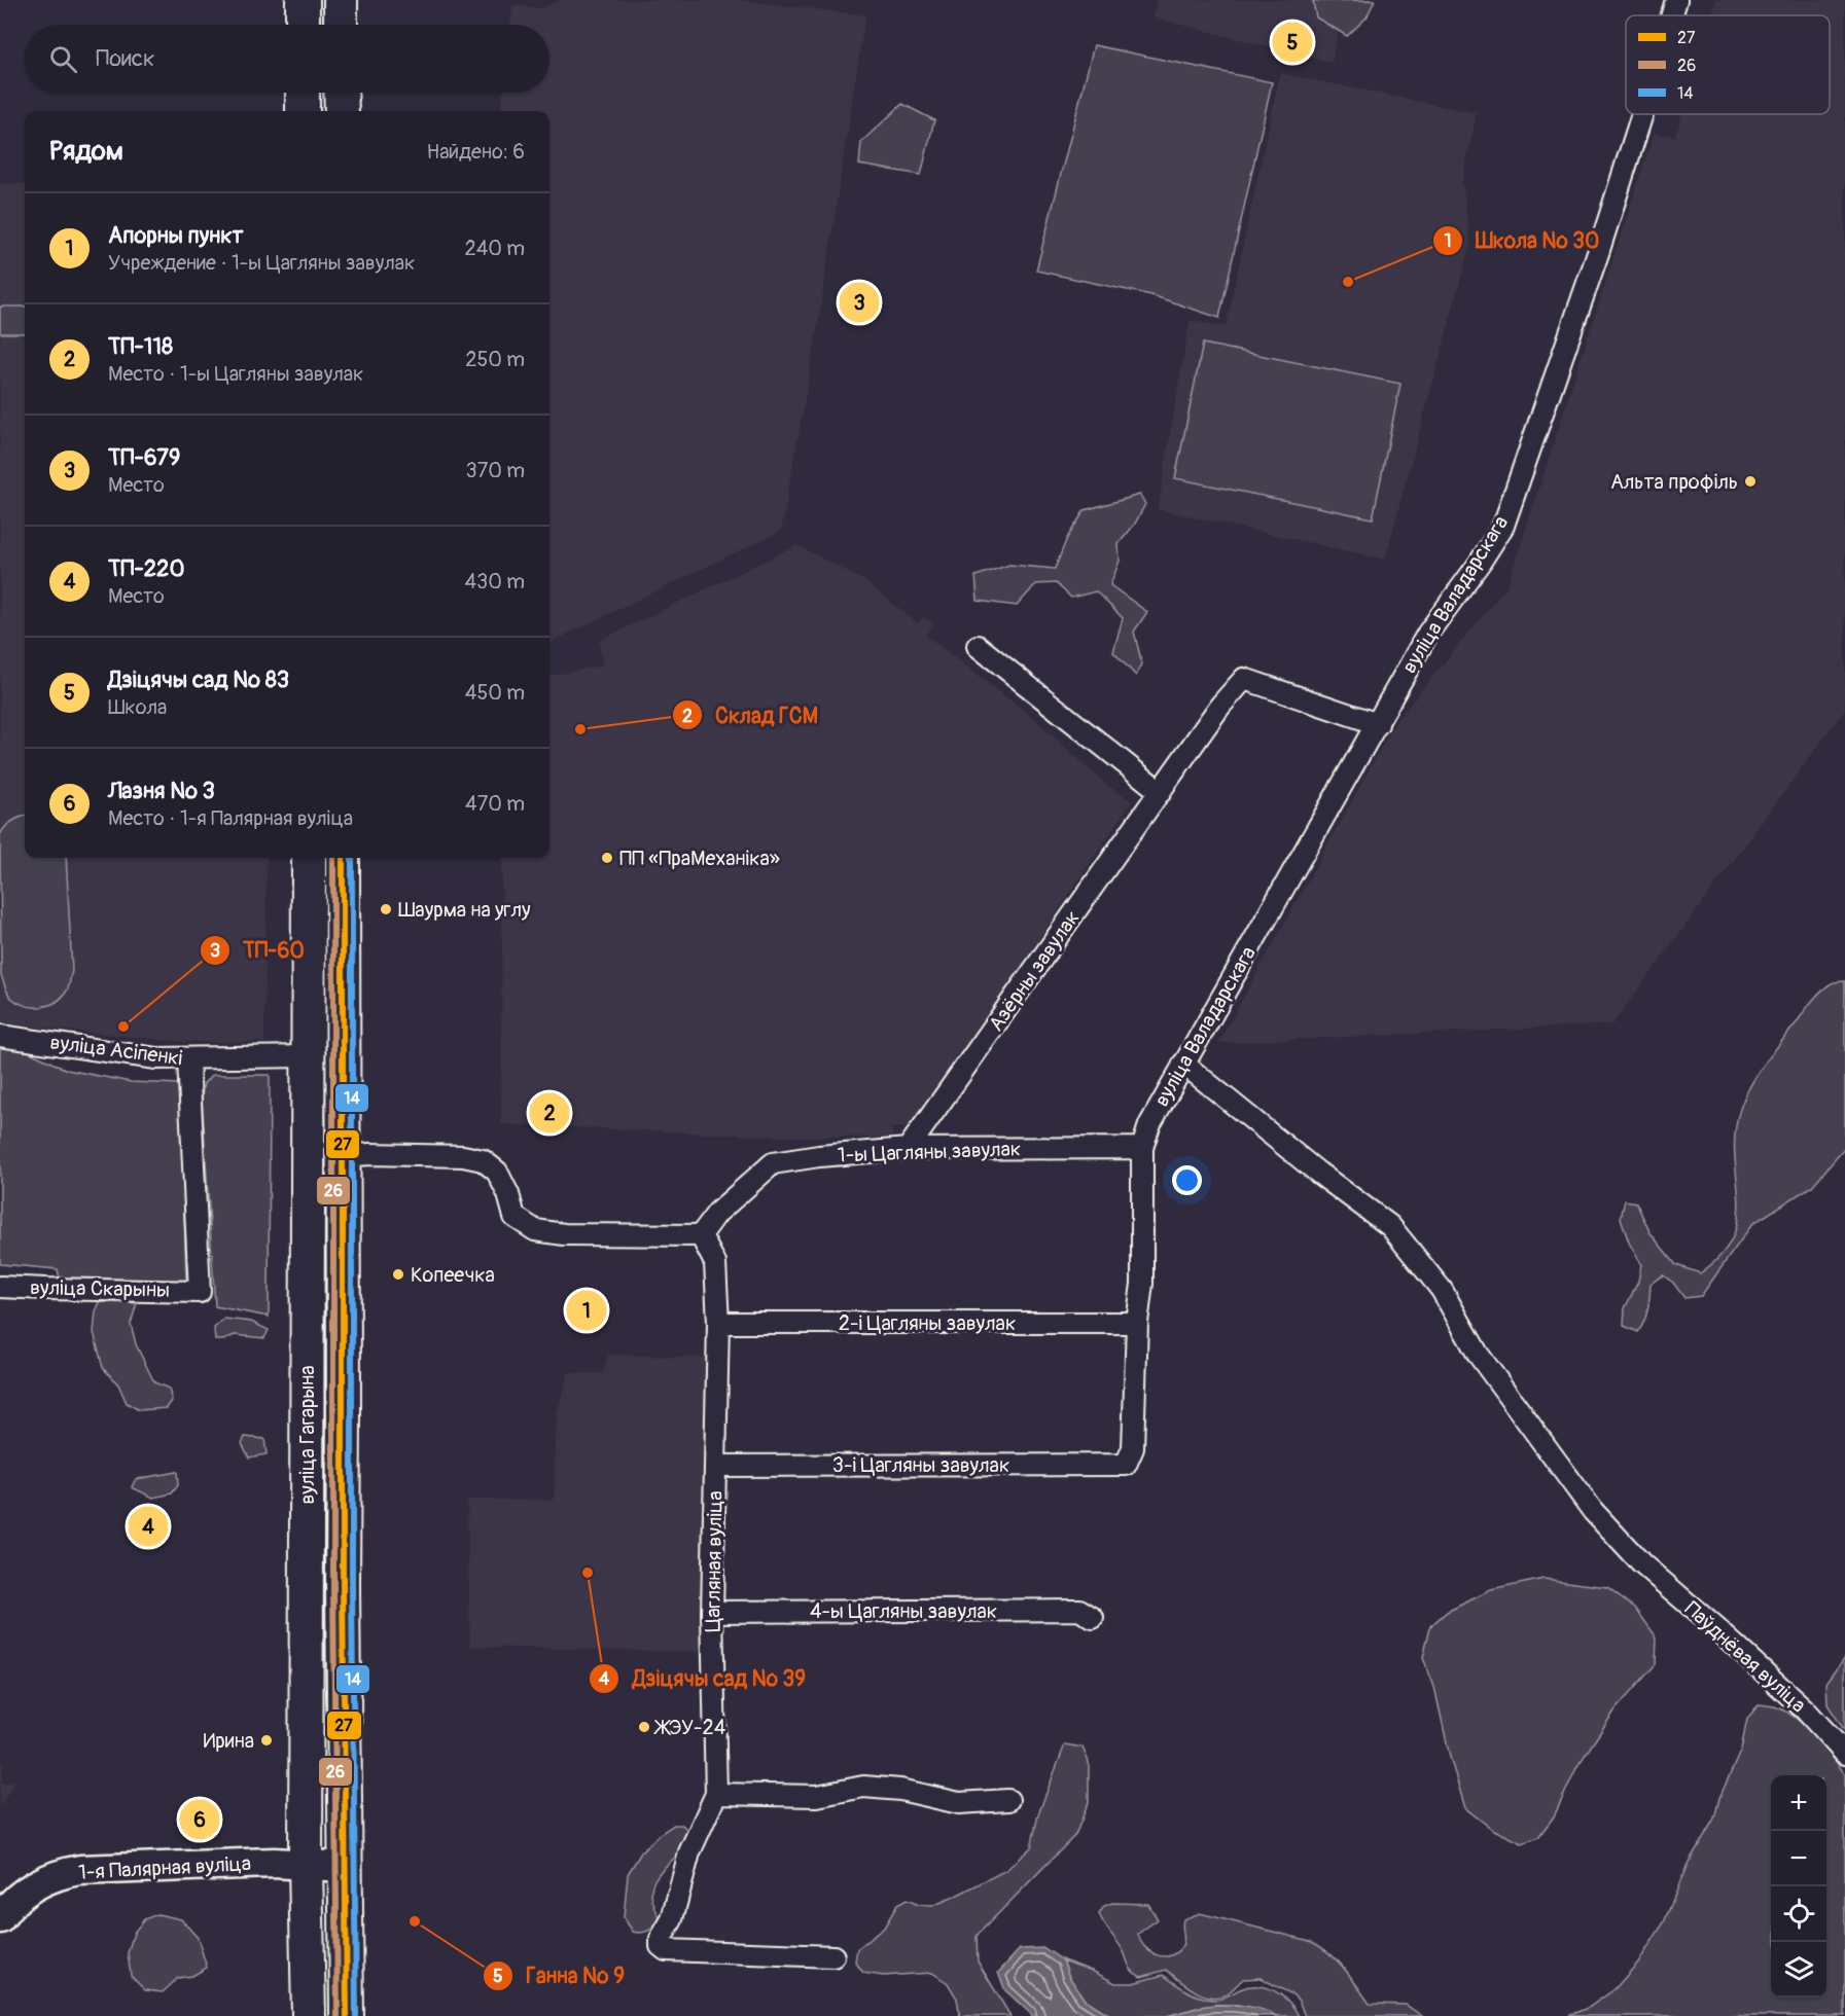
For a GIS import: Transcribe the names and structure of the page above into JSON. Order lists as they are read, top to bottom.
{
  "streets": {
    "main road": ["вуліца Гагарына"],
    "street": [
      "вуліца Валадарскага",
      "Азёрны завулак",
      "вуліца Асіпенкі",
      "1-ы Цагляны завулак",
      "вуліца Скарыны",
      "2-і Цагляны завулак",
      "3-і Цагляны завулак",
      "Цагляная вуліца",
      "4-ы Цагляны завулак",
      "Паўднёвая вуліца",
      "1-я Палярная вуліца"
    ]
  },
  "crossings": [
    ["вуліца Валадарскага", "Азёрны завулак"],
    ["вуліца Валадарскага", "1-ы Цагляны завулак"],
    ["вуліца Валадарскага", "Паўднёвая вуліца"],
    ["Азёрны завулак", "1-ы Цагляны завулак"],
    ["вуліца Асіпенкі", "вуліца Скарыны"],
    ["вуліца Асіпенкі", "вуліца Гагарына"],
    ["1-ы Цагляны завулак", "Цагляная вуліца"],
    ["2-і Цагляны завулак", "3-і Цагляны завулак"],
    ["2-і Цагляны завулак", "Цагляная вуліца"],
    ["вуліца Гагарына", "1-я Палярная вуліца"],
    ["3-і Цагляны завулак", "Цагляная вуліца"],
    ["Цагляная вуліца", "4-ы Цагляны завулак"]
  ],
  "places": [
    "Школа № 30",
    "Альта профіль",
    "Склад ГСМ",
    "ПП «ПраМеханіка»",
    "Шаурма на углу",
    "ТП-60",
    "Копеечка",
    "Дзіцячы сад № 39",
    "ЖЭУ-24",
    "Ирина",
    "Ганна № 9"
  ],
  "lines": ["transit line 27", "transit line 26", "transit line 14"],
  "legend": ["27", "26", "14"],
  "page": {
    "pins": [
      "5",
      "3",
      "2",
      "1",
      "4",
      "6"
    ],
    "search": "Поиск",
    "heading": ["Рядом", "Найдено: 6"],
    "list": [
      {
        "mark": "1",
        "name": "Апорны пункт",
        "note": "Учреждение · 1-ы Цагляны завулак",
        "value": "240 m"
      },
      {
        "mark": "2",
        "name": "ТП-118",
        "note": "Место · 1-ы Цагляны завулак",
        "value": "250 m"
      },
      {
        "mark": "3",
        "name": "ТП-679",
        "note": "Место",
        "value": "370 m"
      },
      {
        "mark": "4",
        "name": "ТП-220",
        "note": "Место",
        "value": "430 m"
      },
      {
        "mark": "5",
        "name": "Дзіцячы сад № 83",
        "note": "Школа",
        "value": "450 m"
      },
      {
        "mark": "6",
        "name": "Лазня № 3",
        "note": "Место · 1-я Палярная вуліца",
        "value": "470 m"
      }
    ],
    "map_buttons": ["+", "−"]
  }
}
